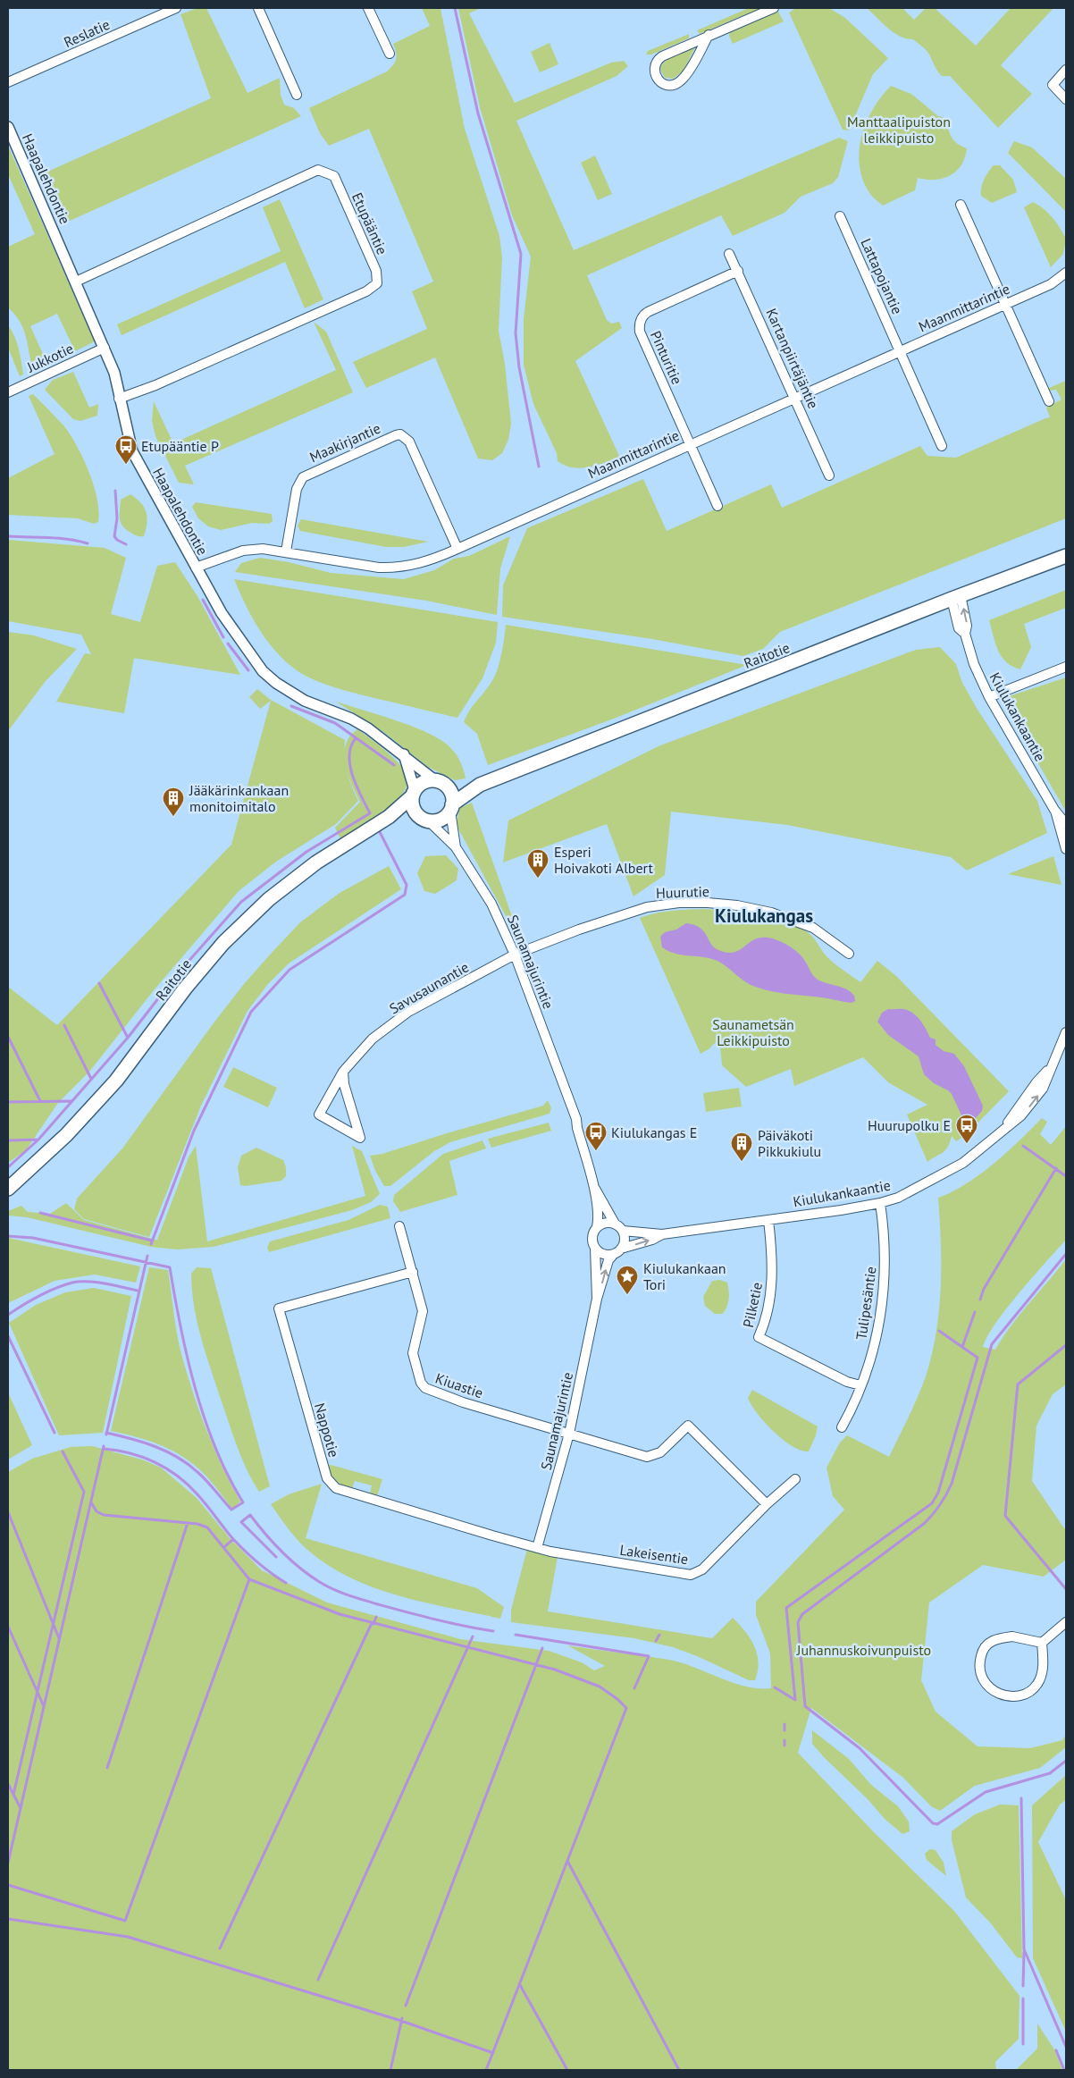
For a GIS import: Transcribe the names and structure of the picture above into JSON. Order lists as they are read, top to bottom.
{
  "streets": {
    "main road": ["Raitotie"],
    "street": [
      "Reslatie",
      "Haapalehdontie",
      "Etupääntie",
      "Lattapojantie",
      "Maanmittarintie",
      "Jukkotie",
      "Pinturitie",
      "Kartanpiirtäjäntie",
      "Maakirjantie",
      "Kiulukankaantie",
      "Huurutie",
      "Saunamajurintie",
      "Savusaunantie",
      "Tulipesäntie",
      "Pilketie",
      "Kiuastie",
      "Nappotie",
      "Lakeisentie"
    ]
  },
  "crossings": [
    ["Haapalehdontie", "Etupääntie"],
    ["Haapalehdontie", "Maanmittarintie"],
    ["Haapalehdontie", "Jukkotie"],
    ["Haapalehdontie", "Raitotie"],
    ["Haapalehdontie", "Saunamajurintie"],
    ["Lattapojantie", "Maanmittarintie"],
    ["Maanmittarintie", "Pinturitie"],
    ["Maanmittarintie", "Kartanpiirtäjäntie"],
    ["Maanmittarintie", "Maakirjantie"],
    ["Pinturitie", "Kartanpiirtäjäntie"],
    ["Raitotie", "Kiulukankaantie"],
    ["Raitotie", "Saunamajurintie"],
    ["Kiulukankaantie", "Saunamajurintie"],
    ["Kiulukankaantie", "Tulipesäntie"],
    ["Kiulukankaantie", "Pilketie"],
    ["Huurutie", "Saunamajurintie"],
    ["Huurutie", "Savusaunantie"],
    ["Saunamajurintie", "Savusaunantie"],
    ["Saunamajurintie", "Kiuastie"],
    ["Saunamajurintie", "Nappotie"],
    ["Saunamajurintie", "Lakeisentie"],
    ["Tulipesäntie", "Pilketie"],
    ["Kiuastie", "Nappotie"],
    ["Nappotie", "Lakeisentie"]
  ],
  "districts": ["Kiulukangas"],
  "parks": ["Manttaalipuiston leikkipuisto", "Saunametsän Leikkipuisto", "Juhannuskoivunpuisto"],
  "places": {
    "bus stop": ["Etupääntie P", "Huurupolku E", "Kiulukangas E"],
    "building": ["Jääkärinkankaan monitoimitalo", "Esperi Hoivakoti Albert", "Päiväkoti Pikkukiulu"],
    "place": ["Kiulukankaan Tori"]
  }
}
